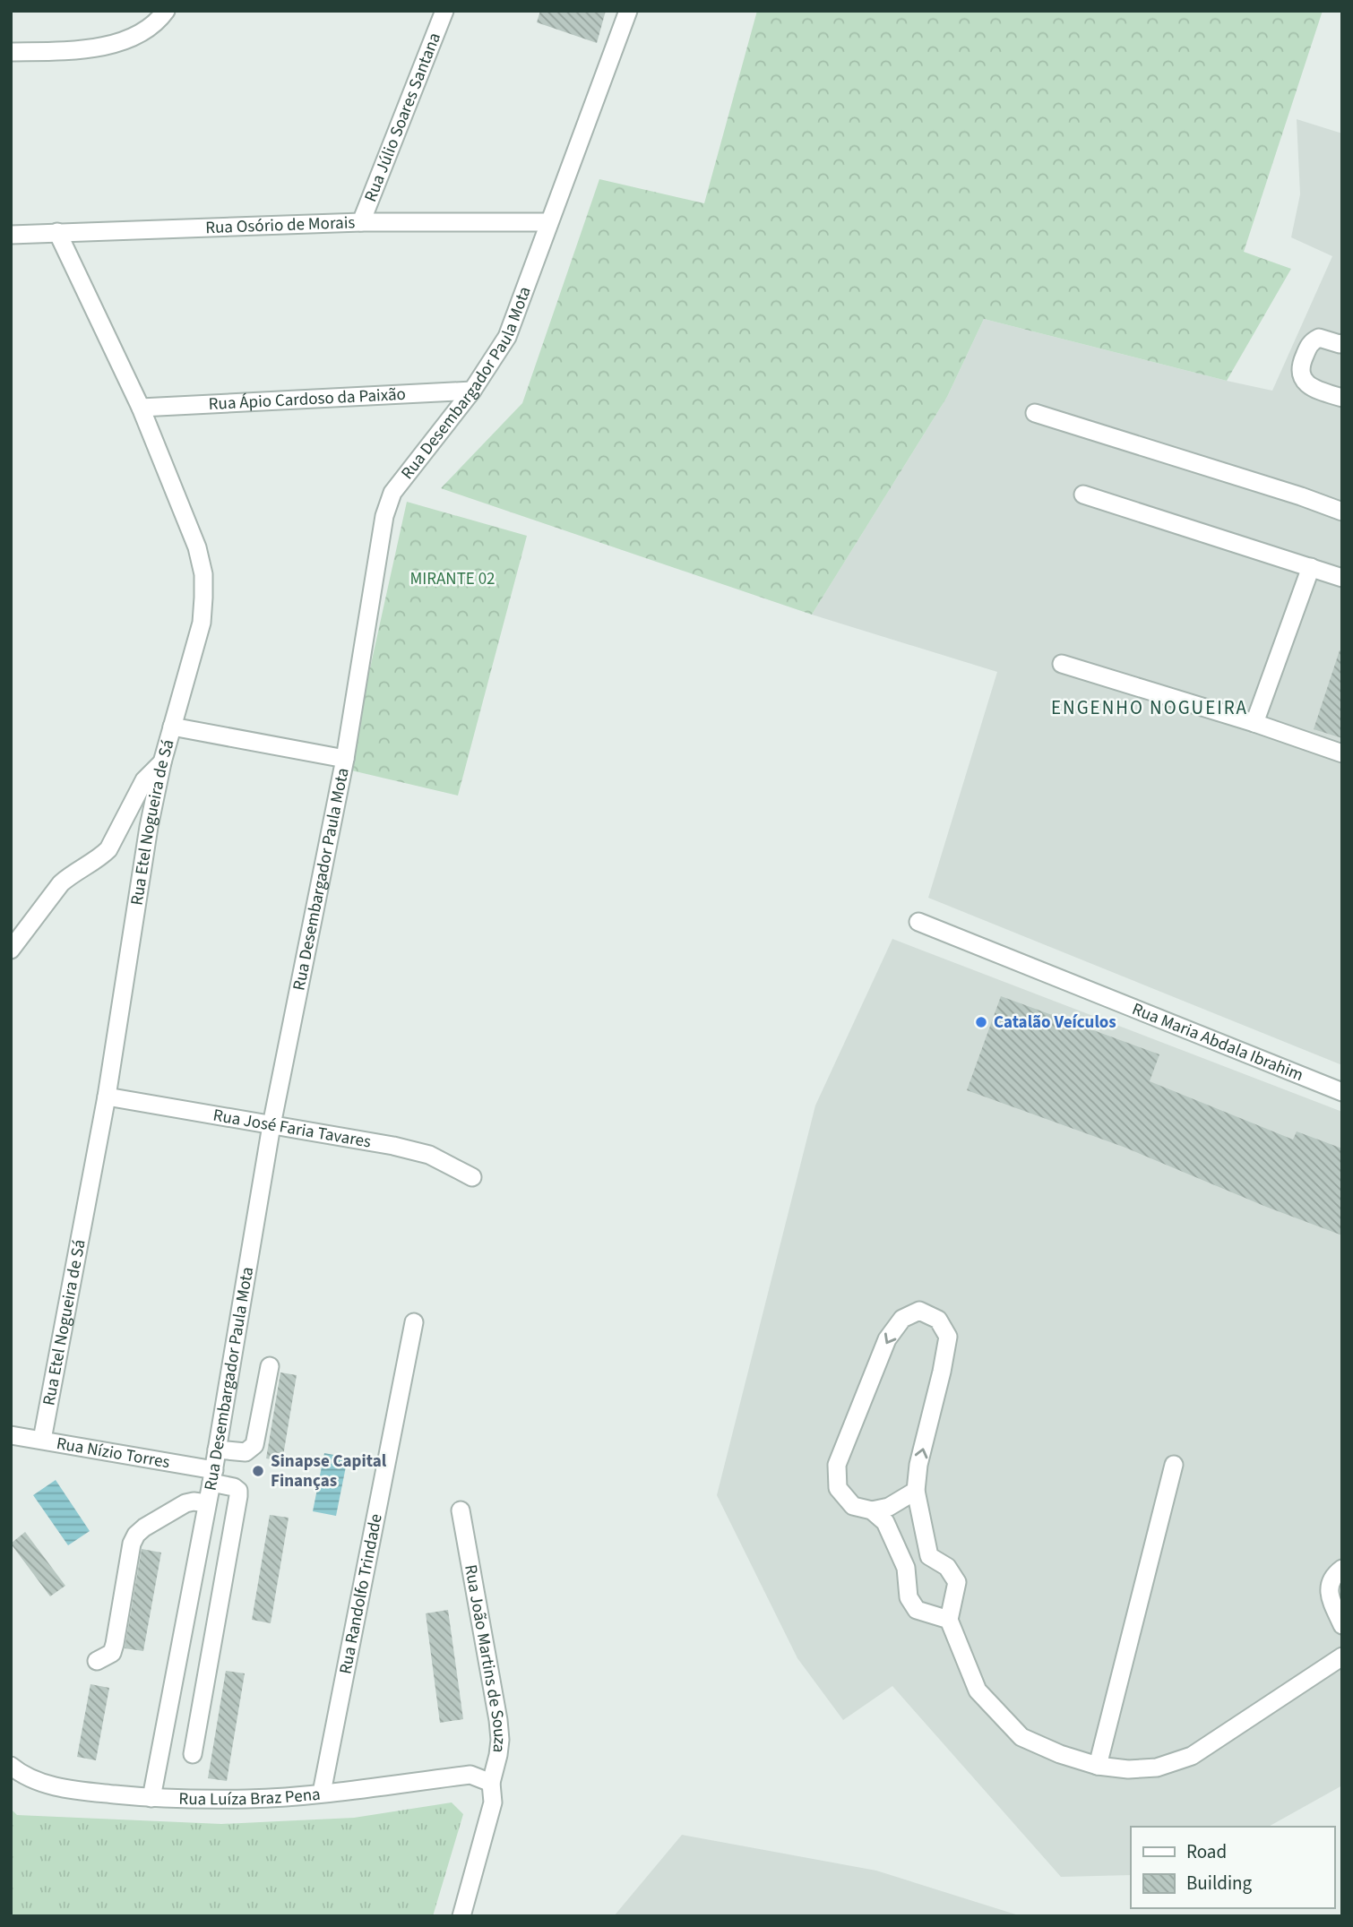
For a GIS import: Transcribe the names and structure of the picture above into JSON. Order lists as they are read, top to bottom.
{
  "streets": {
    "street": [
      "Rua Júlio Soares Santana",
      "Rua Osório de Morais",
      "Rua Desembargador Paula Mota",
      "Rua Ápio Cardoso da Paixão",
      "Rua Etel Nogueira de Sá",
      "Rua Maria Abdala Ibrahim",
      "Rua José Faria Tavares",
      "Rua Nízio Torres",
      "Rua Randolfo Trindade",
      "Rua João Martins de Souza",
      "Rua Luíza Braz Pena"
    ]
  },
  "crossings": [
    ["Rua Júlio Soares Santana", "Rua Osório de Morais"],
    ["Rua Osório de Morais", "Rua Desembargador Paula Mota"],
    ["Rua Osório de Morais", "Rua Etel Nogueira de Sá"],
    ["Rua Desembargador Paula Mota", "Rua Ápio Cardoso da Paixão"],
    ["Rua Desembargador Paula Mota", "Rua José Faria Tavares"],
    ["Rua Desembargador Paula Mota", "Rua Nízio Torres"],
    ["Rua Desembargador Paula Mota", "Rua Luíza Braz Pena"],
    ["Rua Ápio Cardoso da Paixão", "Rua Etel Nogueira de Sá"],
    ["Rua Etel Nogueira de Sá", "Rua José Faria Tavares"],
    ["Rua Etel Nogueira de Sá", "Rua Nízio Torres"],
    ["Rua Randolfo Trindade", "Rua Luíza Braz Pena"],
    ["Rua João Martins de Souza", "Rua Luíza Braz Pena"]
  ],
  "districts": ["ENGENHO NOGUEIRA"],
  "parks": ["MIRANTE 02"],
  "places": ["Catalão Veículos", "Sinapse Capital Finanças"],
  "legend": ["Road", "Building"]
}
